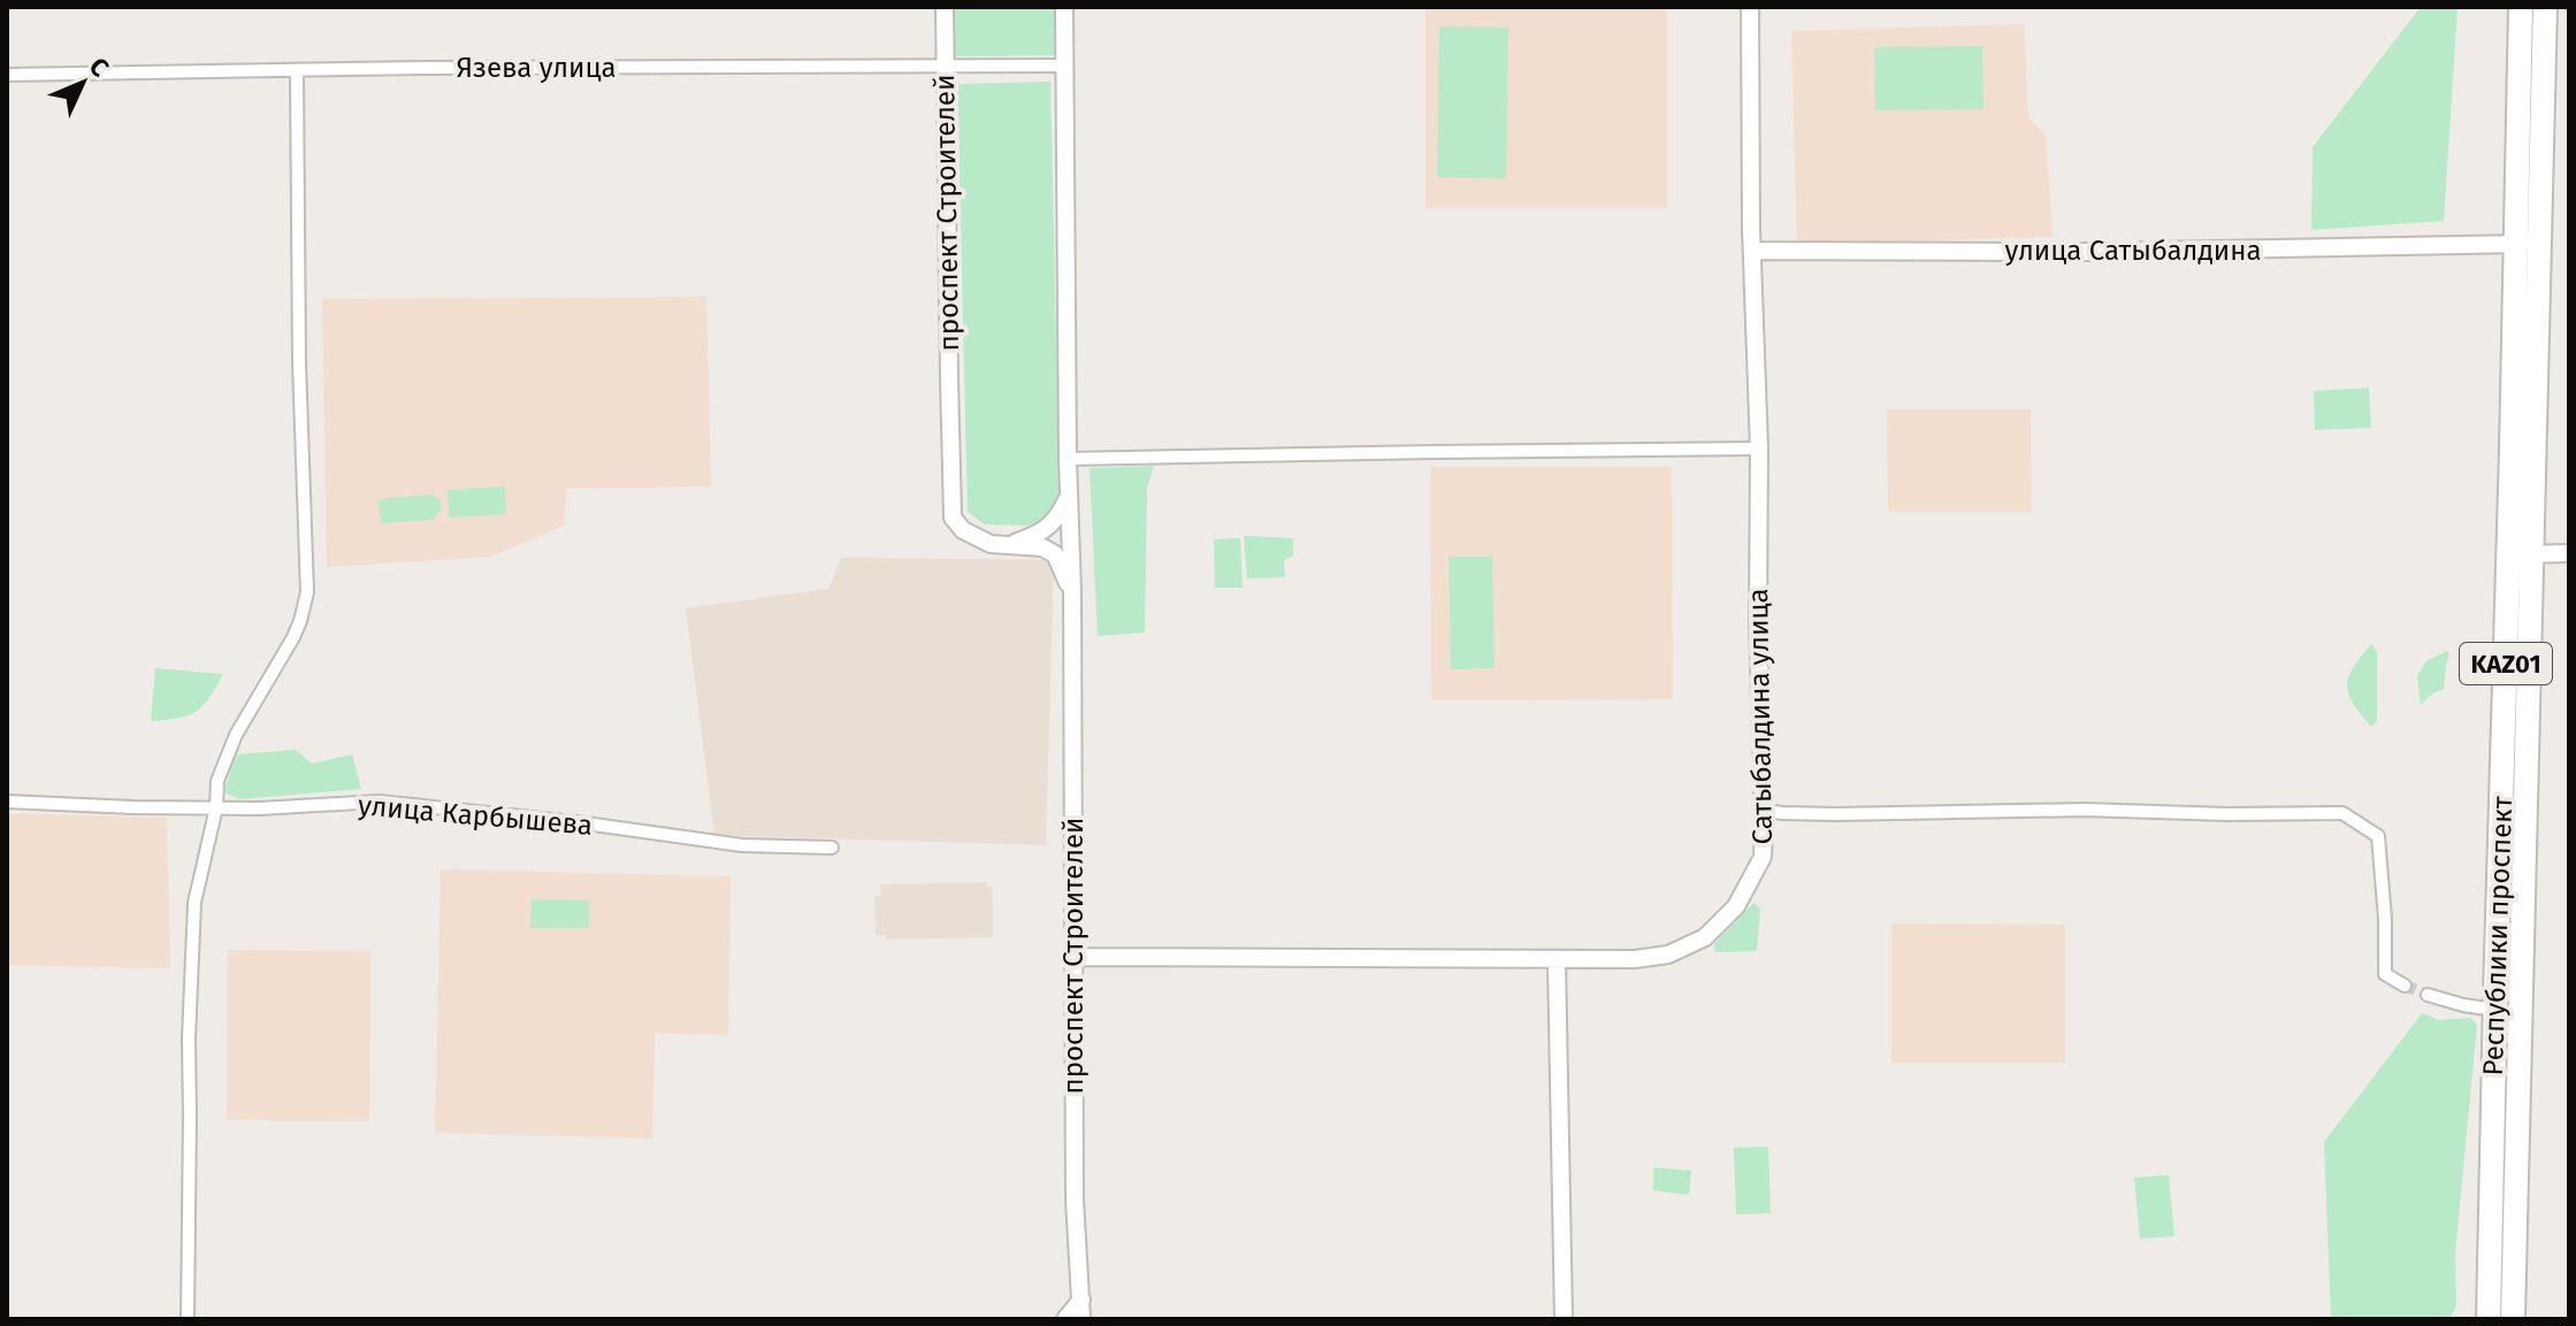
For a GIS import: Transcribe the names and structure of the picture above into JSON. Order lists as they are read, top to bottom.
{
  "streets": {
    "highway": ["KАZ01", "Республики проспект"],
    "street": [
      "Язева улица",
      "проспект Строителей",
      "улица Сатыбалдина",
      "Сатыбалдина улица",
      "улица Карбышева"
    ]
  },
  "crossings": [
    ["Язева улица", "проспект Строителей"],
    ["проспект Строителей", "Сатыбалдина улица"],
    ["улица Сатыбалдина", "Сатыбалдина улица"],
    ["улица Сатыбалдина", "Республики проспект"]
  ],
  "north": "top right"
}
